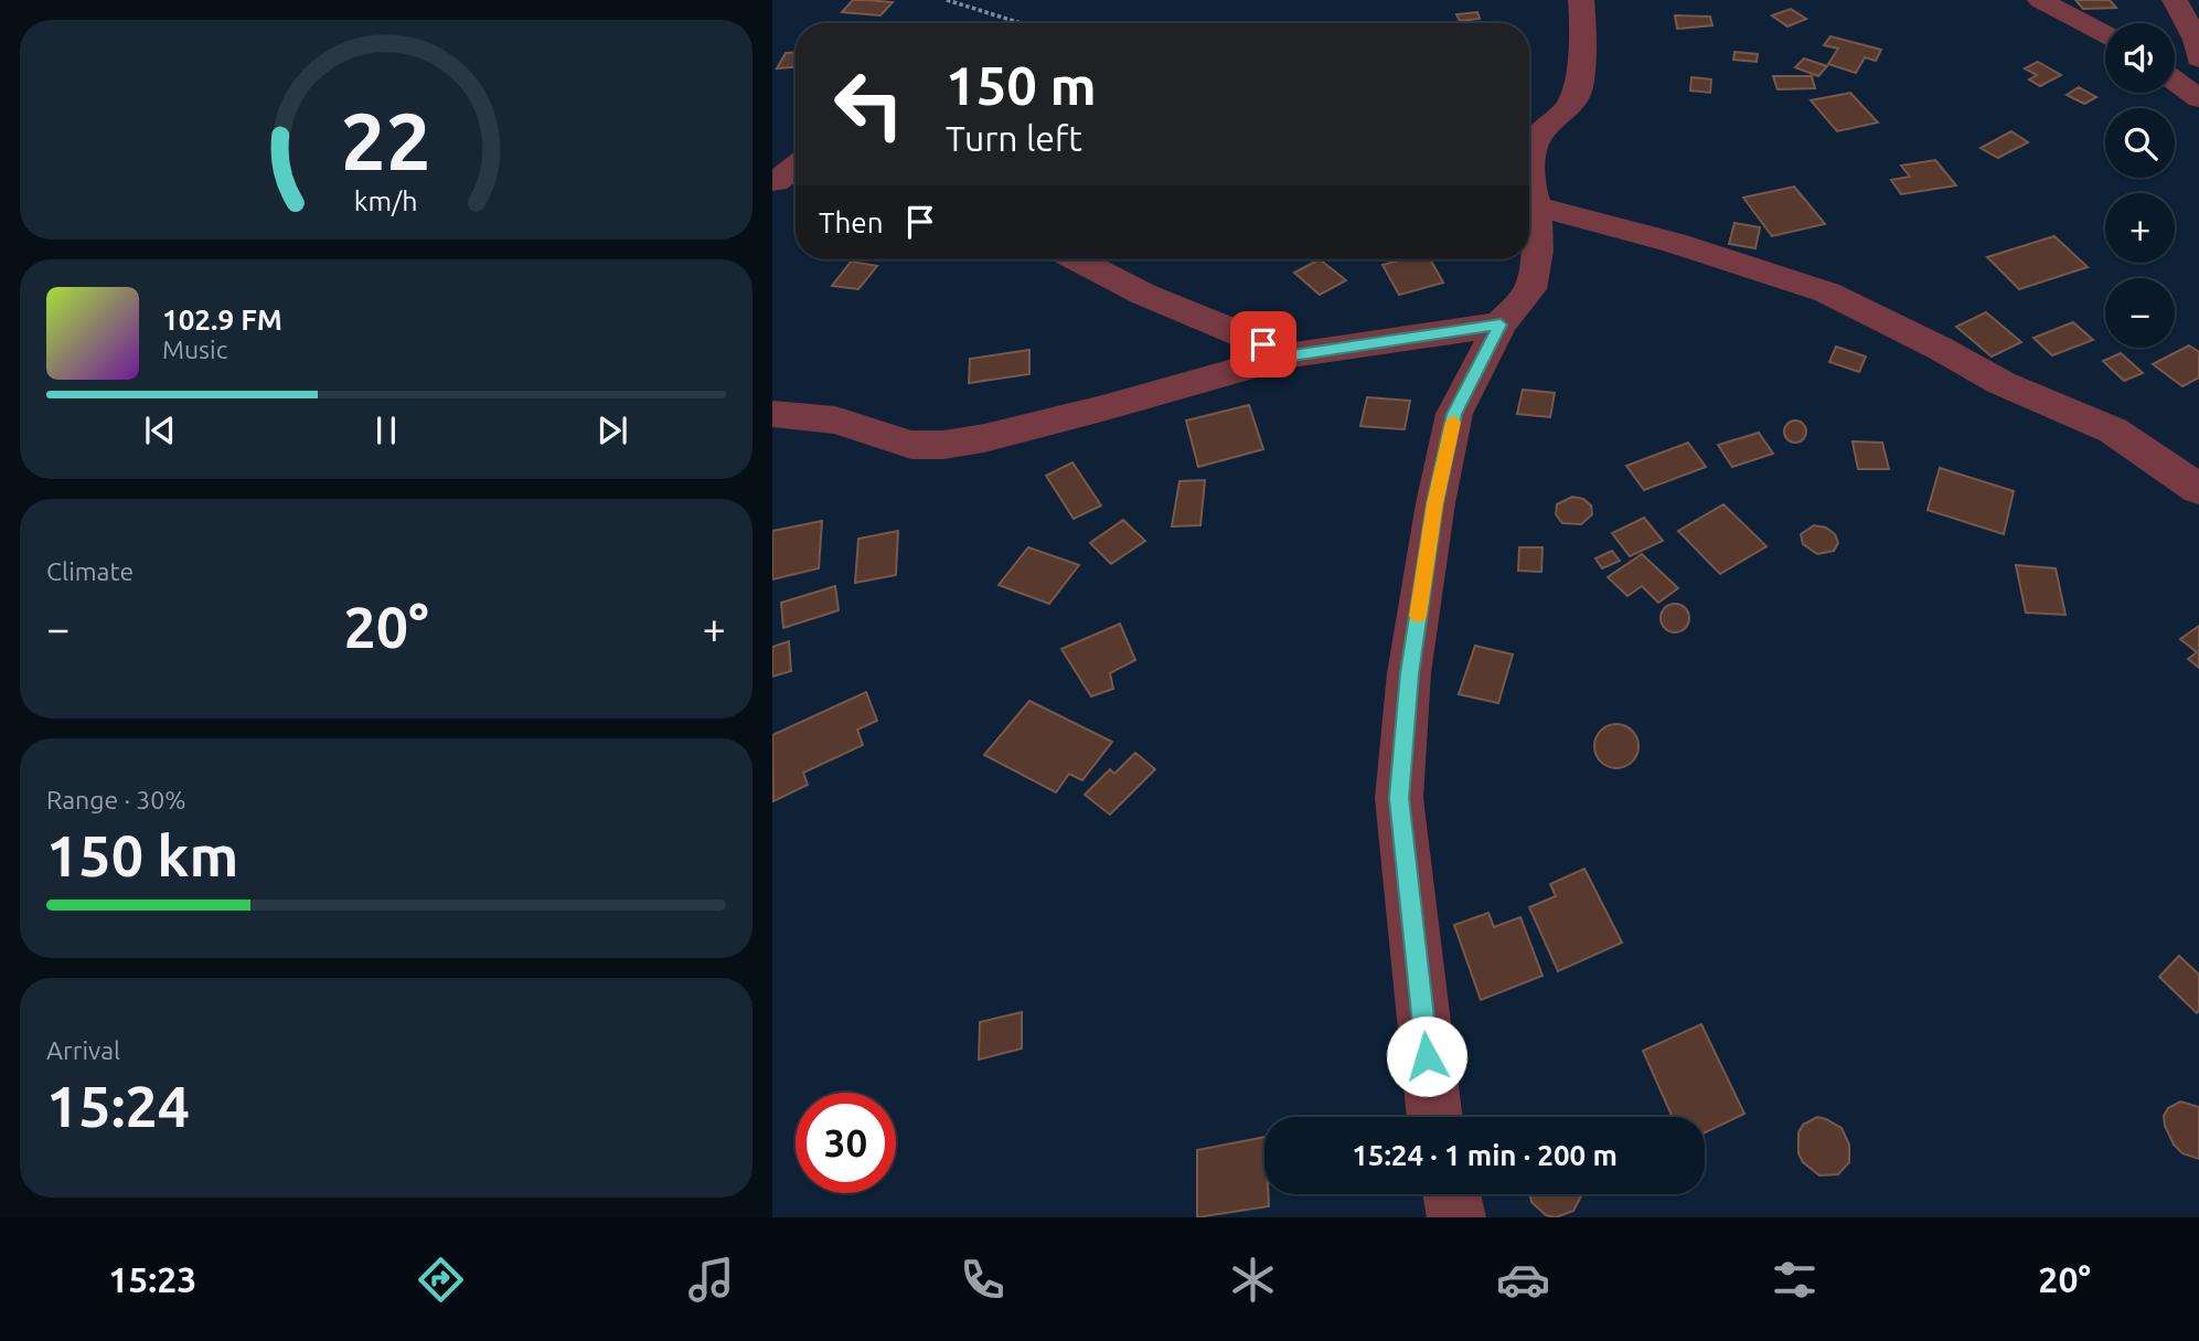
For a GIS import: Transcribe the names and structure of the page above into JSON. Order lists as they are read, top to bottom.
{
  "page": {
    "map_buttons": ["+", "−"],
    "turn": ["150 m", "Turn left"],
    "then": "Then",
    "song": ["102.9 FM", "Music"],
    "tile": [
      "Climate",
      ["Range · 30%", "150 km"],
      ["Arrival", "15:24"]
    ],
    "heat": ["−", "20°", "+"],
    "limit": "30",
    "trip": "15:24 · 1 min · 200 m",
    "tabs": ["15:23", "20°"],
    "gauge": ["22", "km/h"]
  }
}
